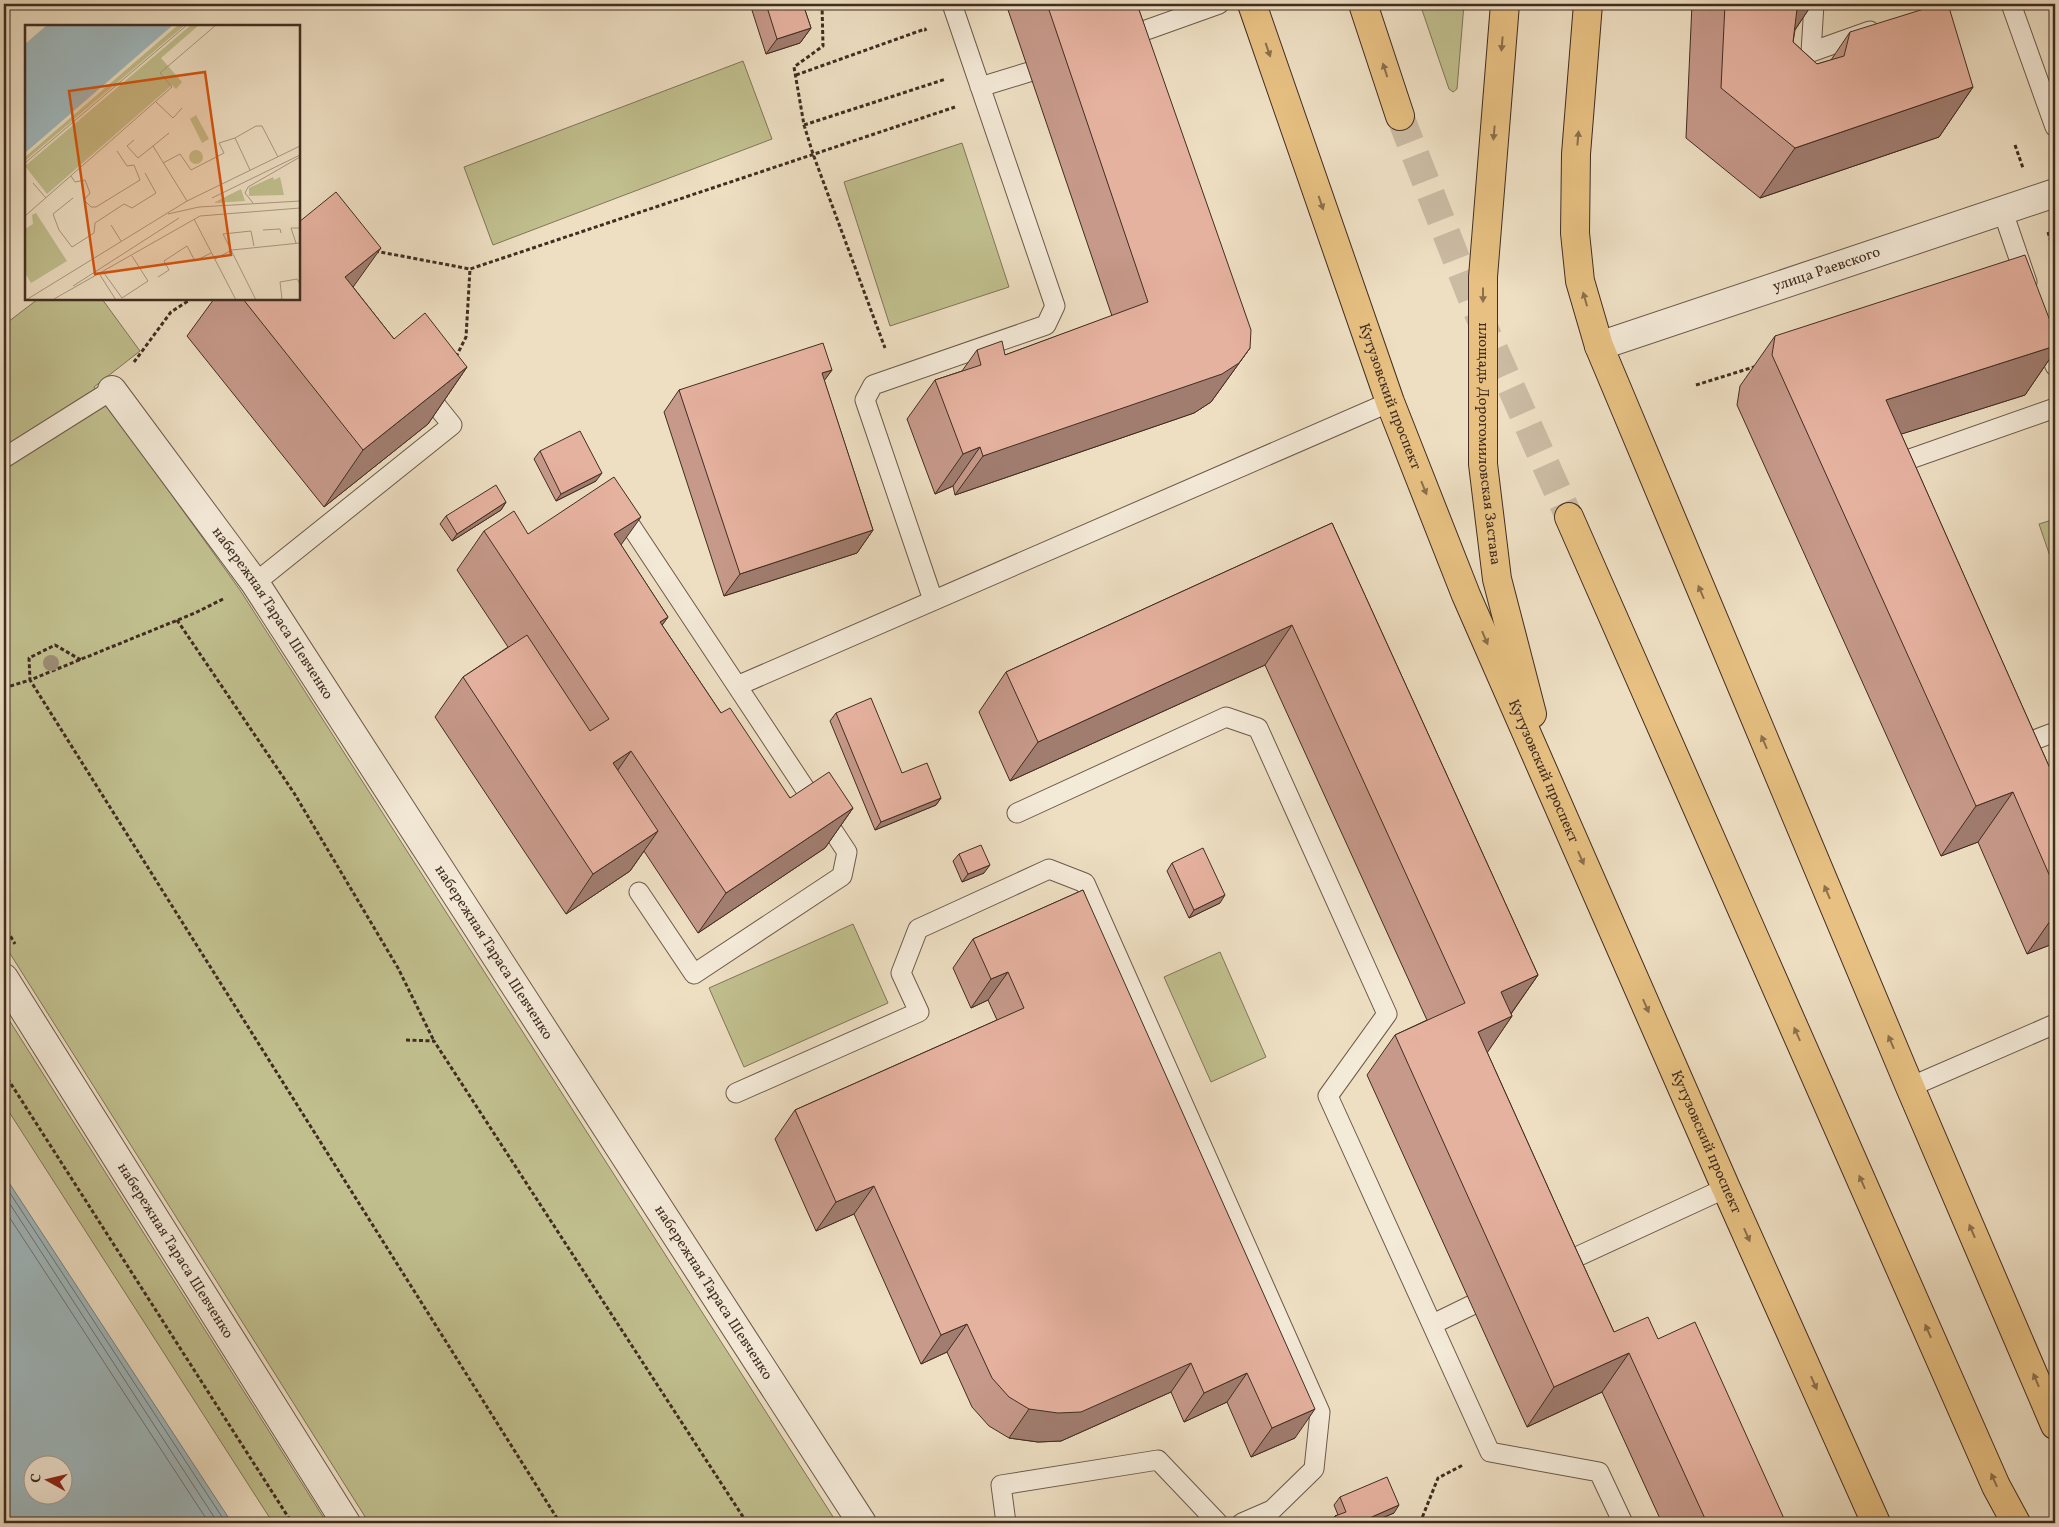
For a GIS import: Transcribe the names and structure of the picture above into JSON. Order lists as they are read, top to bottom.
{
  "streets": {
    "main road": ["Кутузовский проспект", "площадь Дорогомиловская Застава"],
    "street": ["улица Раевского", "набережная Тараса Шевченко"]
  },
  "crossings": [
    ["Кутузовский проспект", "площадь Дорогомиловская Застава"]
  ],
  "north": "left"
}
